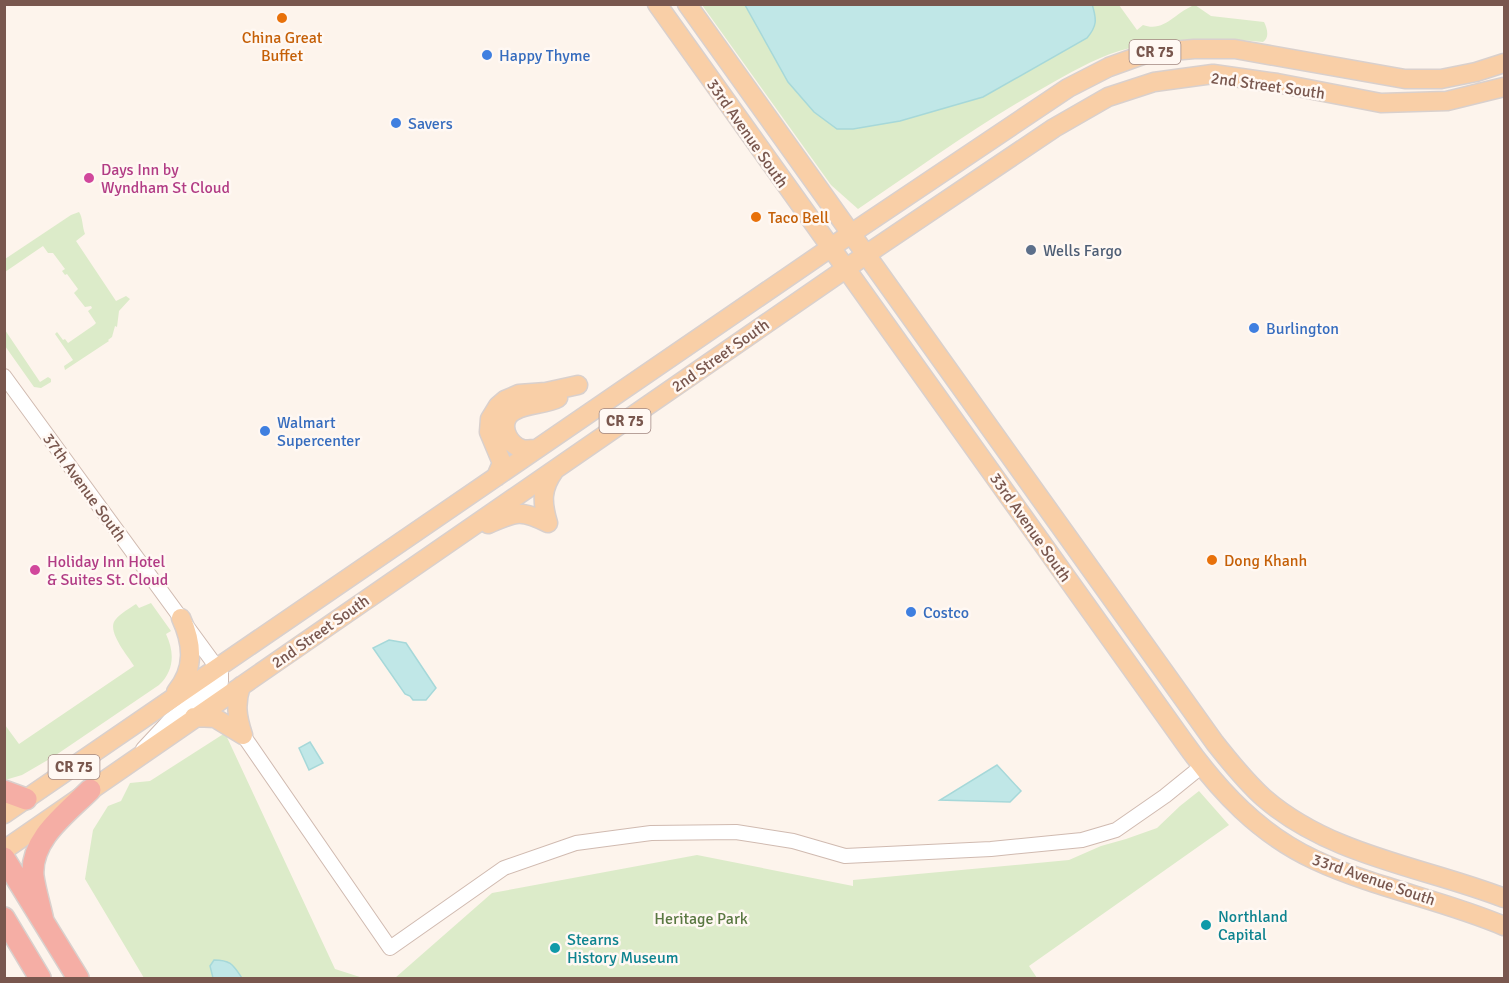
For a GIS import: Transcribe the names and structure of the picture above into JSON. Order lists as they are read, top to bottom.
{
  "streets": {
    "main road": ["CR 75", "2nd Street South", "33rd Avenue South"],
    "street": ["37th Avenue South"]
  },
  "crossings": [
    ["2nd Street South", "33rd Avenue South"],
    ["2nd Street South", "37th Avenue South"]
  ],
  "parks": ["Heritage Park"],
  "places": [
    "China Great Buffet",
    "Happy Thyme",
    "Savers",
    "Days Inn by Wyndham St Cloud",
    "Taco Bell",
    "Wells Fargo",
    "Burlington",
    "Walmart Supercenter",
    "Dong Khanh",
    "Holiday Inn Hotel & Suites St. Cloud",
    "Costco",
    "Northland Capital",
    "Stearns History Museum"
  ]
}
